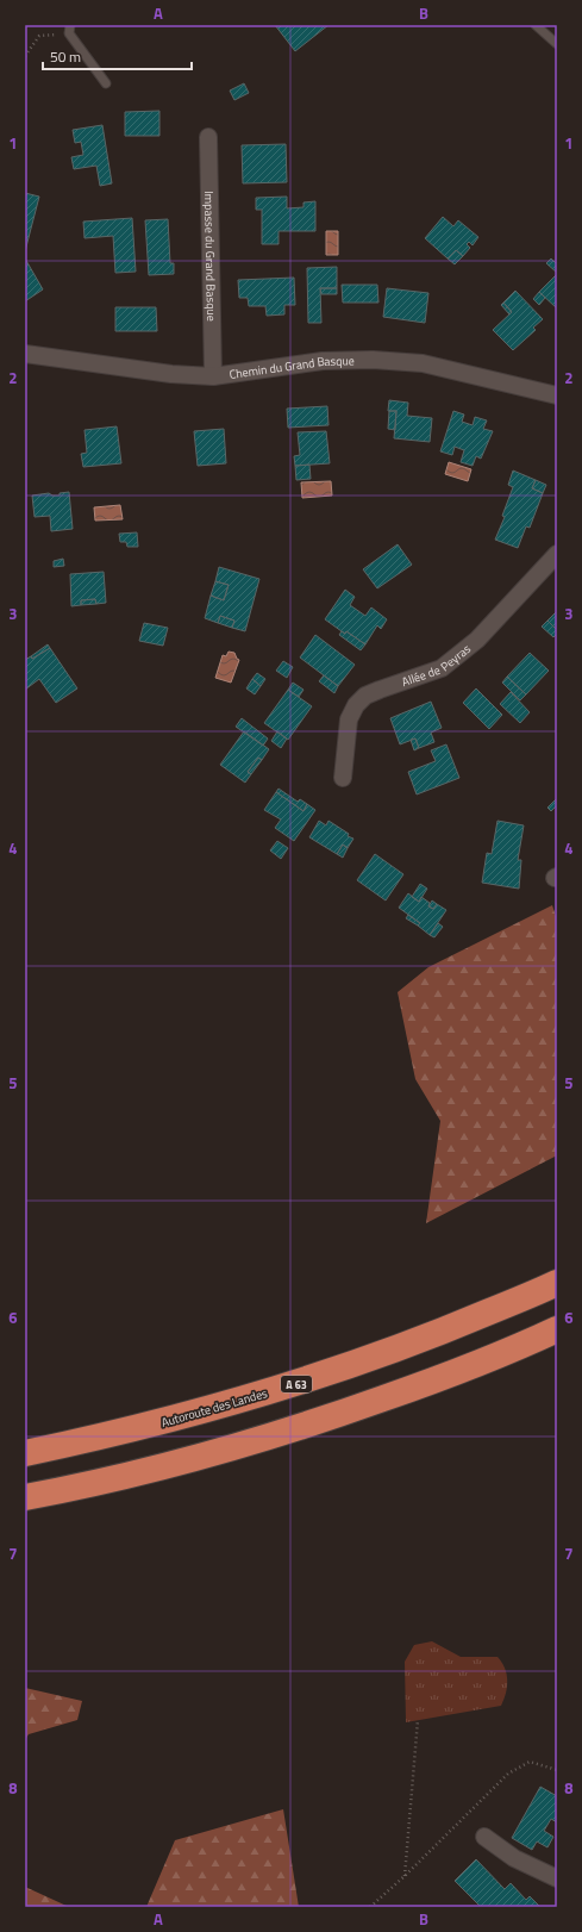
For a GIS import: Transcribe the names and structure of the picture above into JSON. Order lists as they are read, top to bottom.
{
  "streets": {
    "highway": ["A 63", "Autoroute des Landes"],
    "street": ["Impasse du Grand Basque", "Chemin du Grand Basque", "Allée de Peyras"]
  },
  "crossings": [
    ["Impasse du Grand Basque", "Chemin du Grand Basque"]
  ],
  "scale_bar": "50 m",
  "grid": {
    "columns": ["A", "B"],
    "rows": [
      "1",
      "2",
      "3",
      "4",
      "5",
      "6",
      "7",
      "8"
    ]
  }
}
